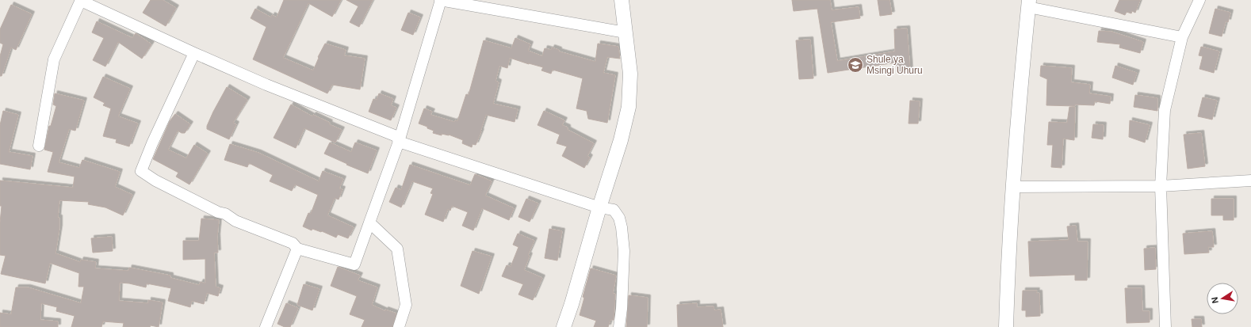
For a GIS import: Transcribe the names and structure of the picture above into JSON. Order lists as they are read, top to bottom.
{
  "places": {
    "school or university": ["Shule ya Msingi Uhuru"]
  },
  "north": "left"
}
